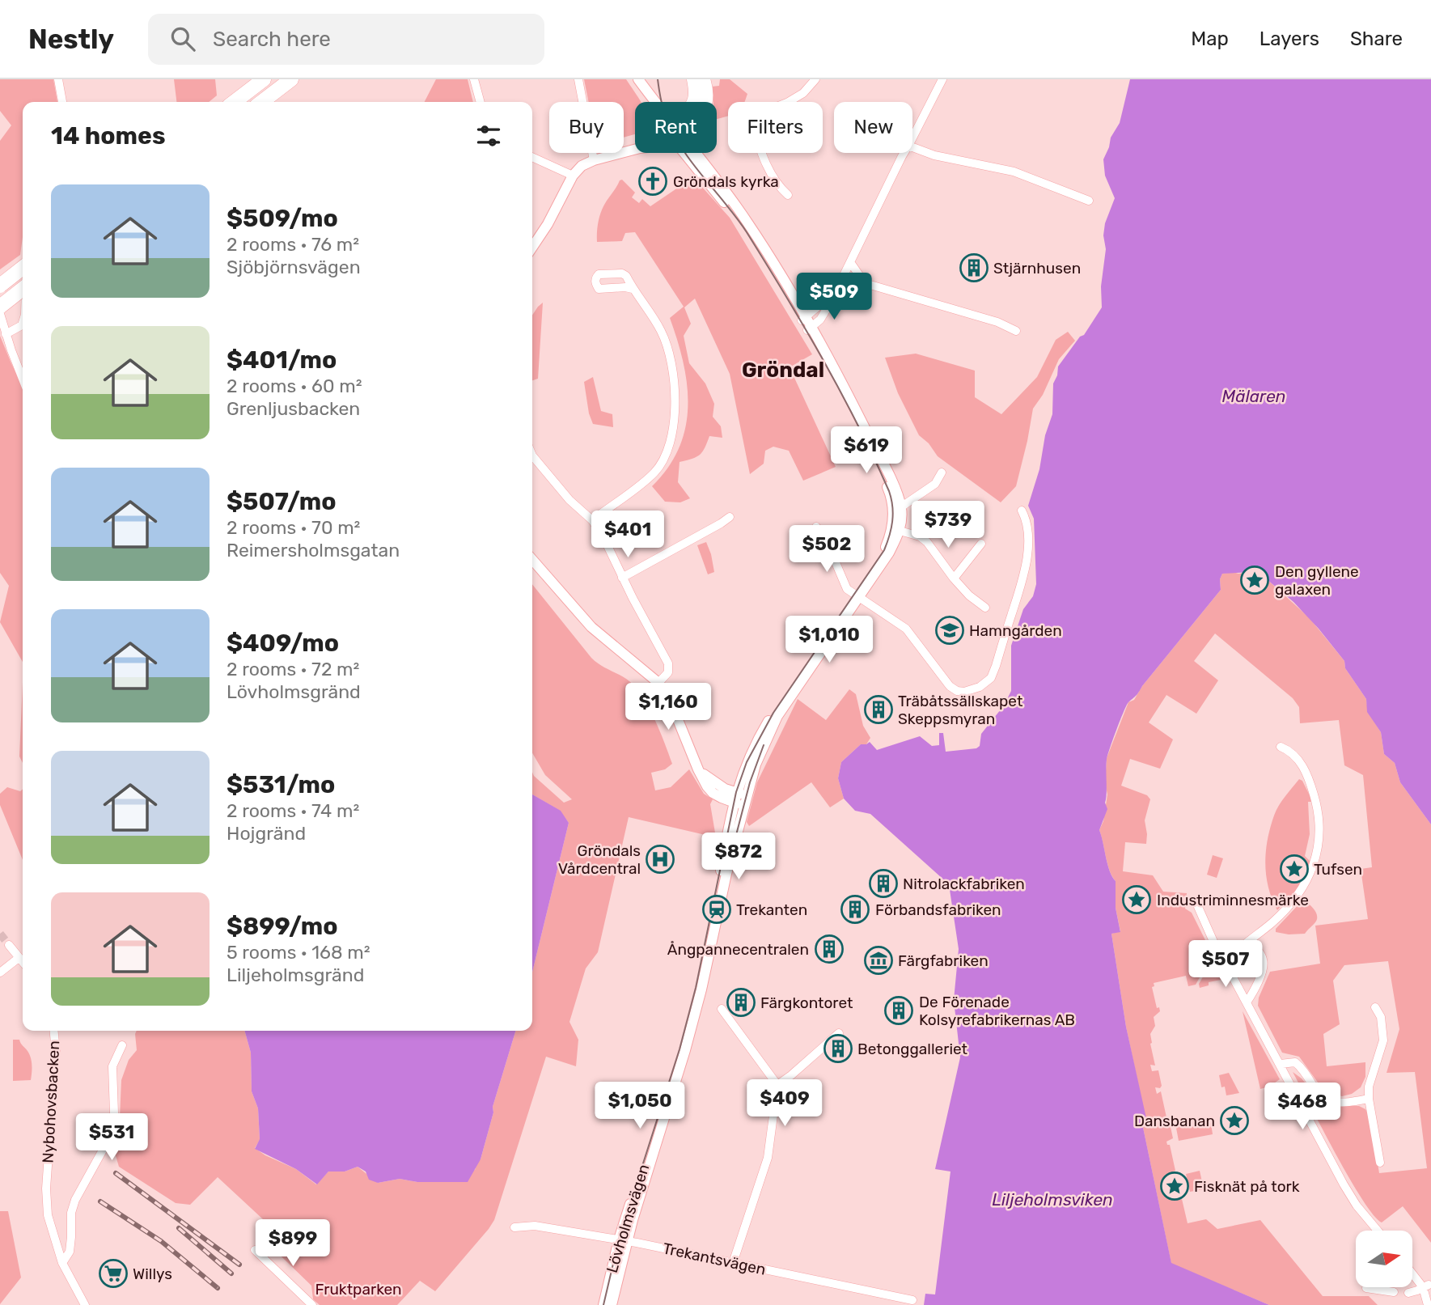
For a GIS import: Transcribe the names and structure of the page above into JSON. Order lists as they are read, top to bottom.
{
  "streets": {
    "street": ["Nybohovsbacken", "Lövholmsvägen", "Trekantsvägen"]
  },
  "crossings": [
    ["Lövholmsvägen", "Trekantsvägen"]
  ],
  "districts": ["Gröndal"],
  "water": ["Mälaren", "Liljeholmsviken"],
  "parks": ["Fruktparken"],
  "places": {
    "church": ["Gröndals kyrka"],
    "building": [
      "Stjärnhusen",
      "Träbåtssällskapet Skeppsmyran",
      "Nitrolackfabriken",
      "Förbandsfabriken",
      "Ångpannecentralen",
      "Färgkontoret",
      "De Förenade Kolsyrefabrikernas AB",
      "Betonggalleriet"
    ],
    "place": [
      "Den gyllene galaxen",
      "Tufsen",
      "Industriminnesmärke",
      "Dansbanan",
      "Fisknät på tork"
    ],
    "school or university": ["Hamngården"],
    "hospital": ["Gröndals Vårdcentral"],
    "station": ["Trekanten"],
    "museum": ["Färgfabriken"],
    "supermarket": ["Willys"]
  },
  "north": "right",
  "page": {
    "header": "Nestly",
    "search": "Search here",
    "nav": ["Map", "Layers", "Share"],
    "chip": [
      "Buy",
      "Rent",
      "Filters",
      "New"
    ],
    "heading": "14 homes",
    "list": [
      {
        "name": "$509/mo",
        "note": "2 rooms · 76 m² · Sjöbjörnsvägen"
      },
      {
        "name": "$401/mo",
        "note": "2 rooms · 60 m² · Grenljusbacken"
      },
      {
        "name": "$507/mo",
        "note": "2 rooms · 70 m² · Reimersholmsgatan"
      },
      {
        "name": "$409/mo",
        "note": "2 rooms · 72 m² · Lövholmsgränd"
      },
      {
        "name": "$531/mo",
        "note": "2 rooms · 74 m² · Hojgränd"
      },
      {
        "name": "$899/mo",
        "note": "5 rooms · 168 m² · Liljeholmsgränd"
      }
    ],
    "price": [
      "$509",
      "$619",
      "$739",
      "$401",
      "$502",
      "$1,010",
      "$1,160",
      "$872",
      "$507",
      "$409",
      "$1,050",
      "$468",
      "$531",
      "$899"
    ]
  }
}
